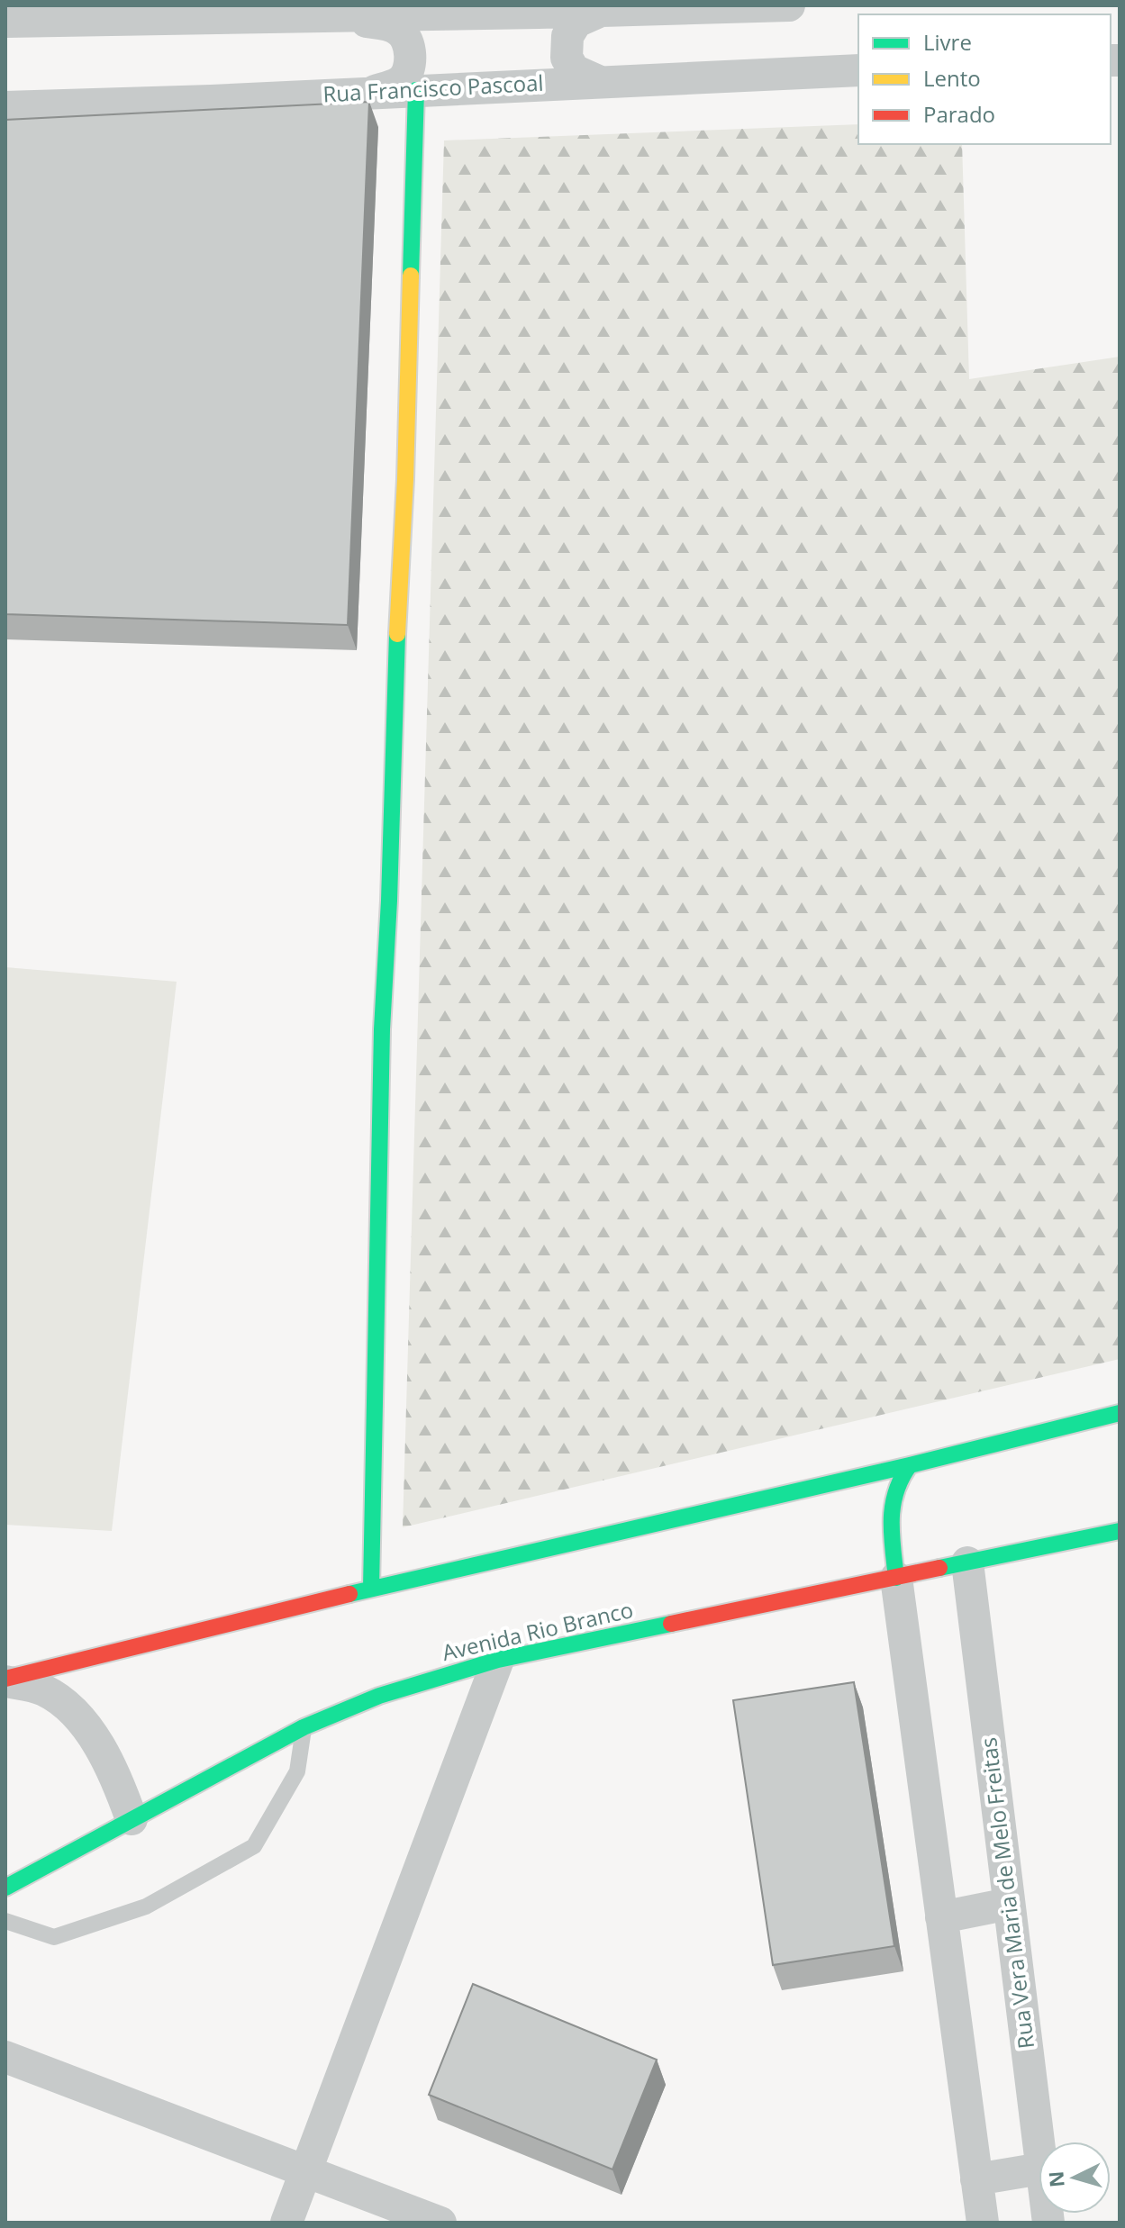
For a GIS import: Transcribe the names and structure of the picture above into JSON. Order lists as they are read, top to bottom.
{
  "streets": {
    "main road": ["Avenida Rio Branco"],
    "street": ["Rua Francisco Pascoal", "Rua Vera Maria de Melo Freitas"]
  },
  "crossings": [
    ["Avenida Rio Branco", "Rua Vera Maria de Melo Freitas"]
  ],
  "legend": ["Livre", "Lento", "Parado"],
  "north": "left"
}
